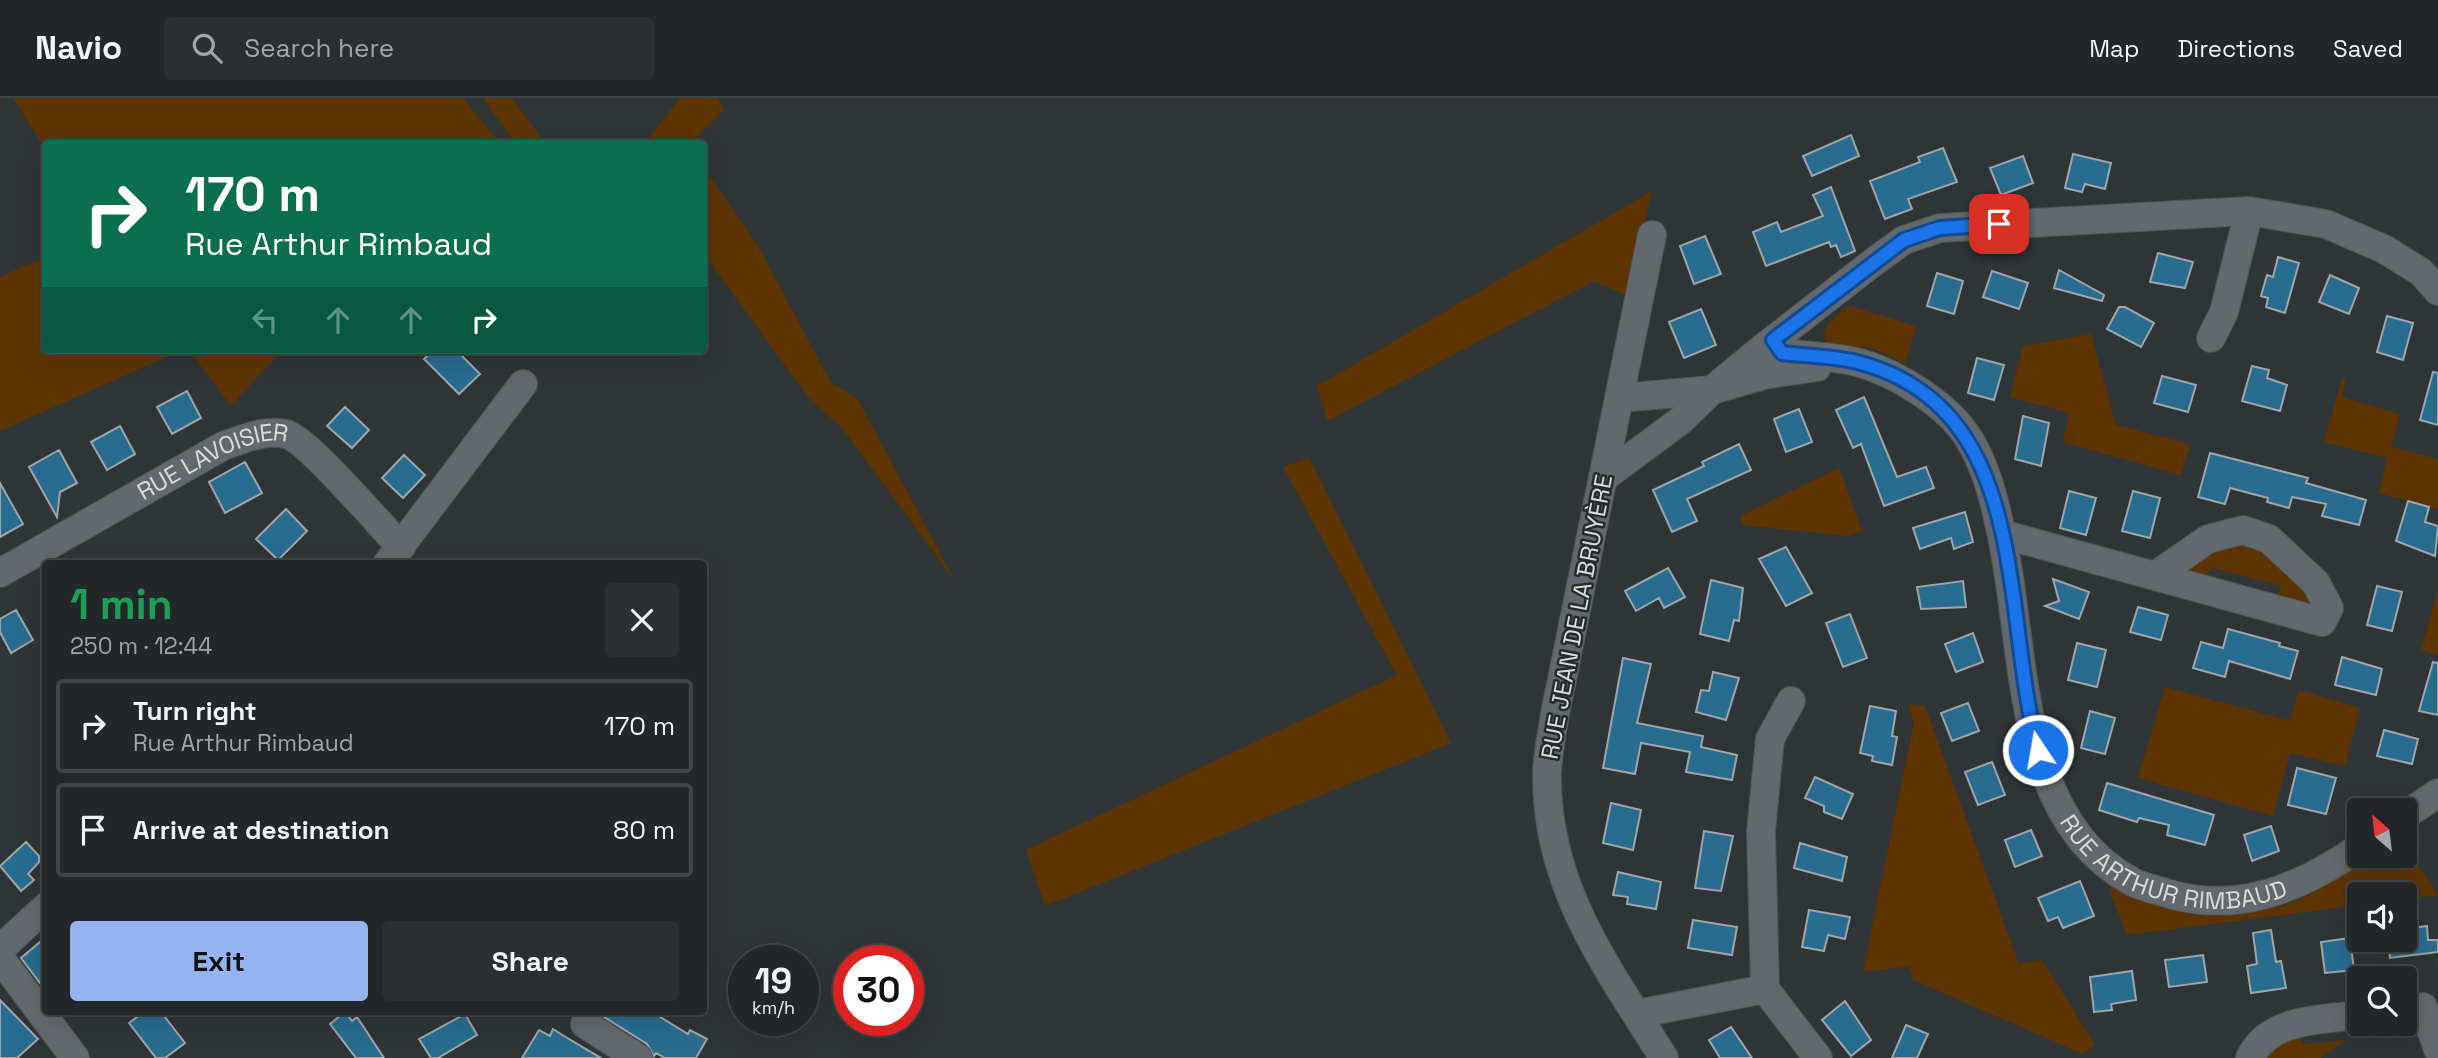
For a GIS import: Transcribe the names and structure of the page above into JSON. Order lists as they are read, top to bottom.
{
  "streets": {
    "street": ["RUE LAVOISIER", "RUE JEAN DE LA BRUYÈRE", "RUE ARTHUR RIMBAUD"]
  },
  "north": "top left",
  "page": {
    "header": "Navio",
    "search": "Search here",
    "nav": ["Map", "Directions", "Saved"],
    "turn": ["170 m", "Rue Arthur Rimbaud"],
    "heading": ["1 min", "250 m · 12:44"],
    "list": [
      {
        "name": "Turn right",
        "note": "Rue Arthur Rimbaud",
        "value": "170 m"
      },
      {
        "name": "Arrive at destination",
        "value": "80 m"
      }
    ],
    "buttons": ["Exit", "Share"],
    "speed": "19 km/h",
    "limit": "30"
  }
}
